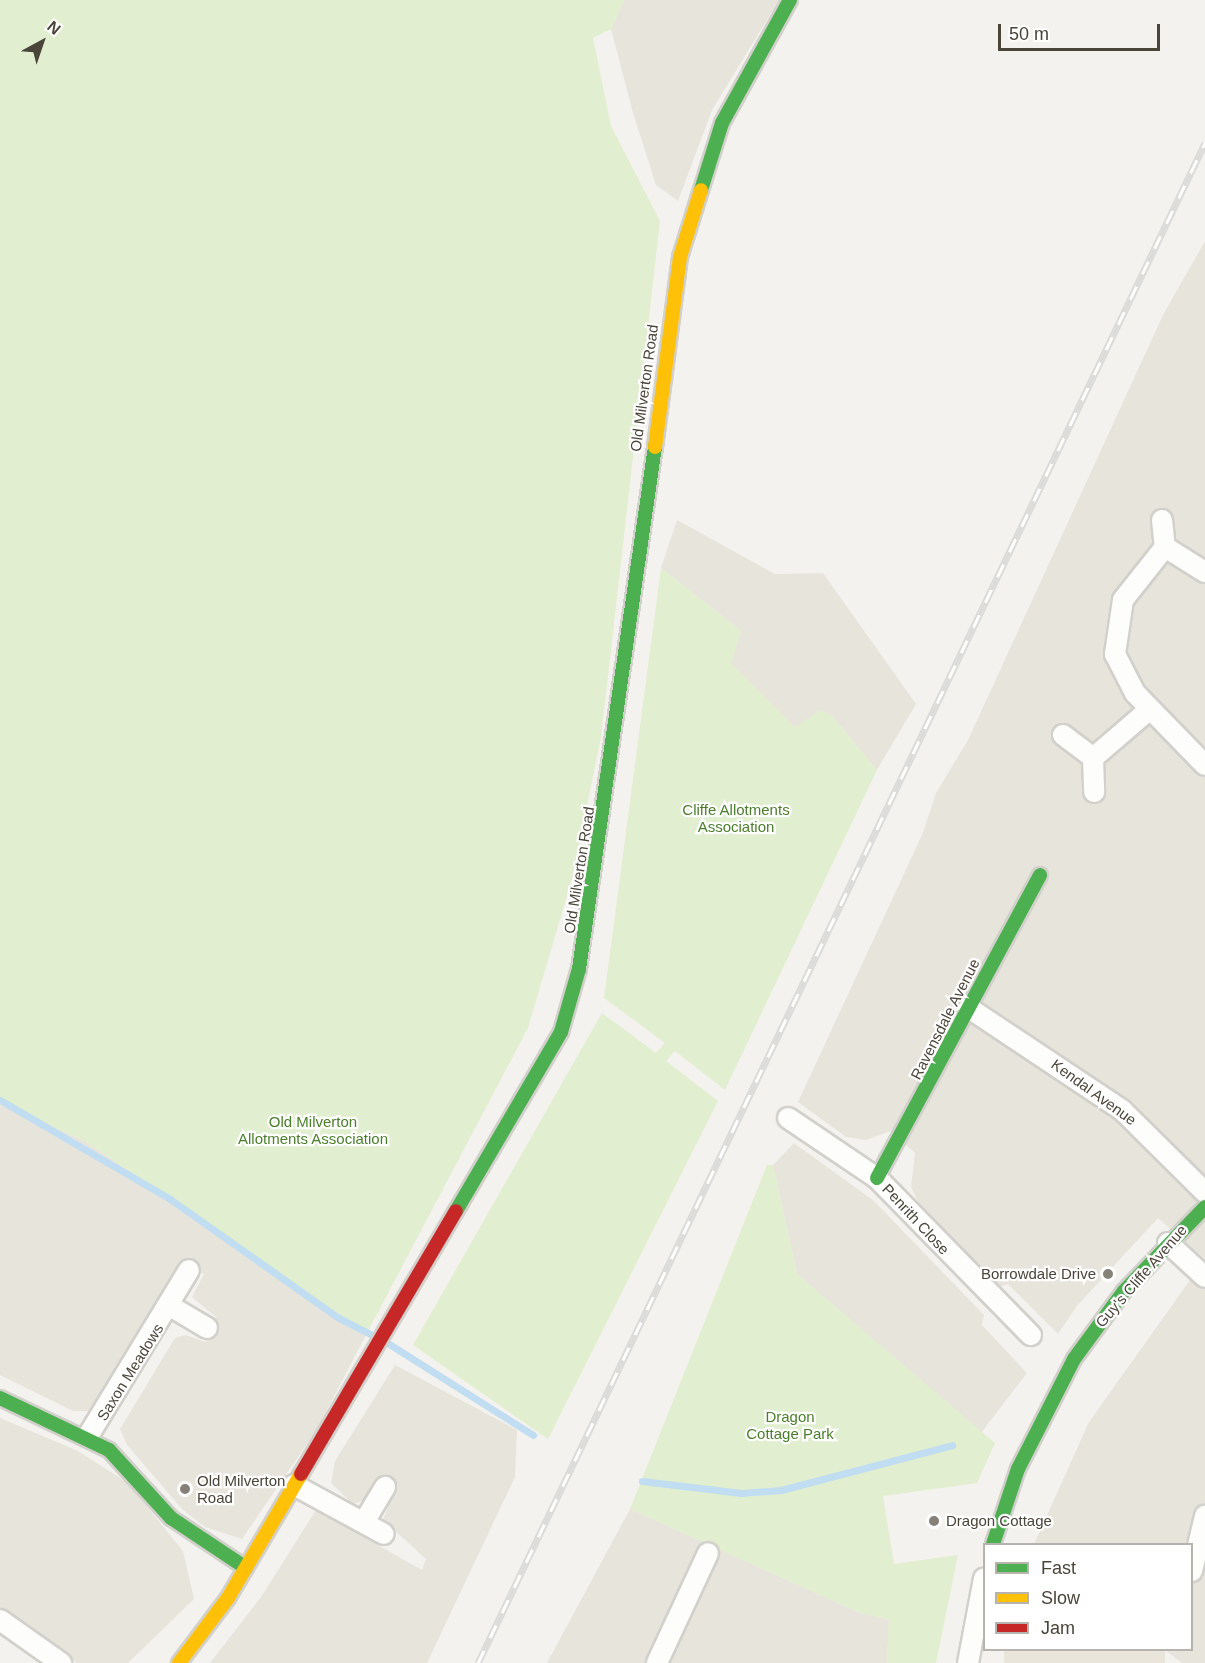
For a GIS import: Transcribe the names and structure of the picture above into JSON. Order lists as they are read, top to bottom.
{
  "streets": {
    "street": [
      "Old Milverton Road",
      "Ravensdale Avenue",
      "Kendal Avenue",
      "Penrith Close",
      "Guy's Cliffe Avenue",
      "Saxon Meadows"
    ]
  },
  "crossings": [
    ["Ravensdale Avenue", "Kendal Avenue"],
    ["Ravensdale Avenue", "Penrith Close"]
  ],
  "parks": ["Cliffe Allotments Association", "Old Milverton Allotments Association", "Dragon Cottage Park"],
  "places": ["Borrowdale Drive", "Old Milverton Road", "Dragon Cottage"],
  "legend": ["Fast", "Slow", "Jam"],
  "scale_bar": "50 m",
  "north": "top right"
}
